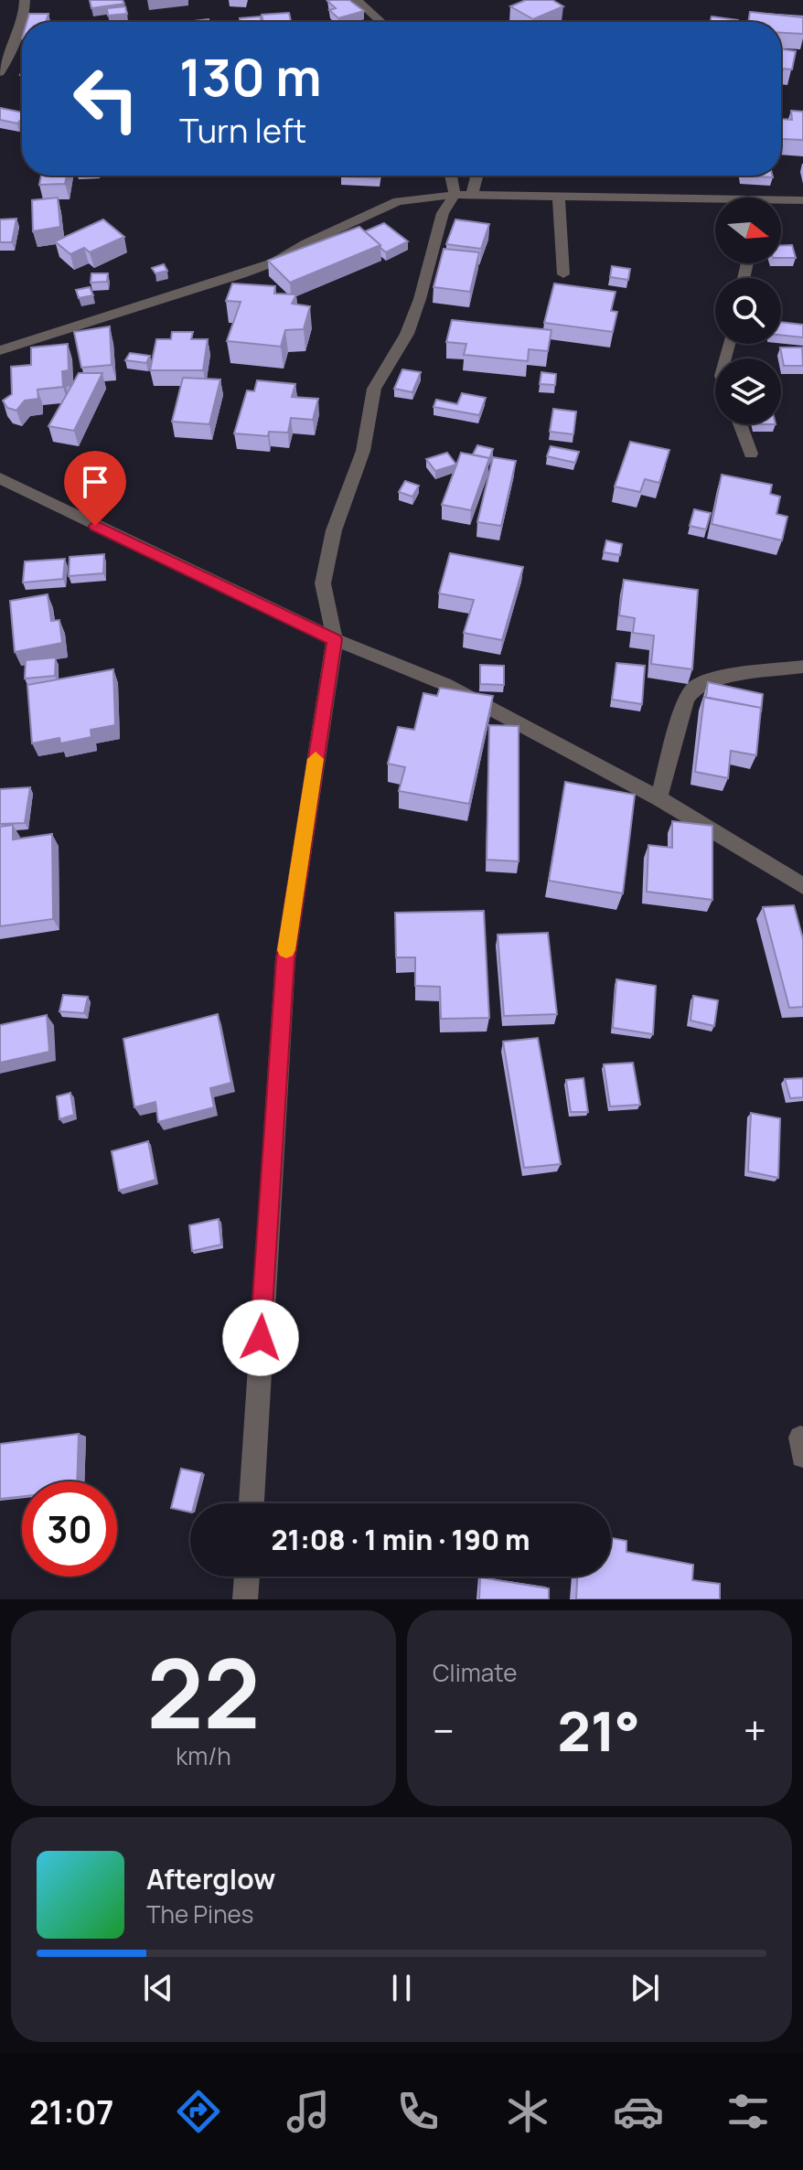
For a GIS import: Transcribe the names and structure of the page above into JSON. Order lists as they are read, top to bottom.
{
  "north": "right",
  "page": {
    "turn": ["130 m", "Turn left"],
    "limit": "30",
    "trip": "21:08 · 1 min · 190 m",
    "tile": [
      ["22", "km/h"],
      "Climate"
    ],
    "heat": ["−", "21°", "+"],
    "song": ["Afterglow", "The Pines"],
    "tabs": "21:07"
  }
}
